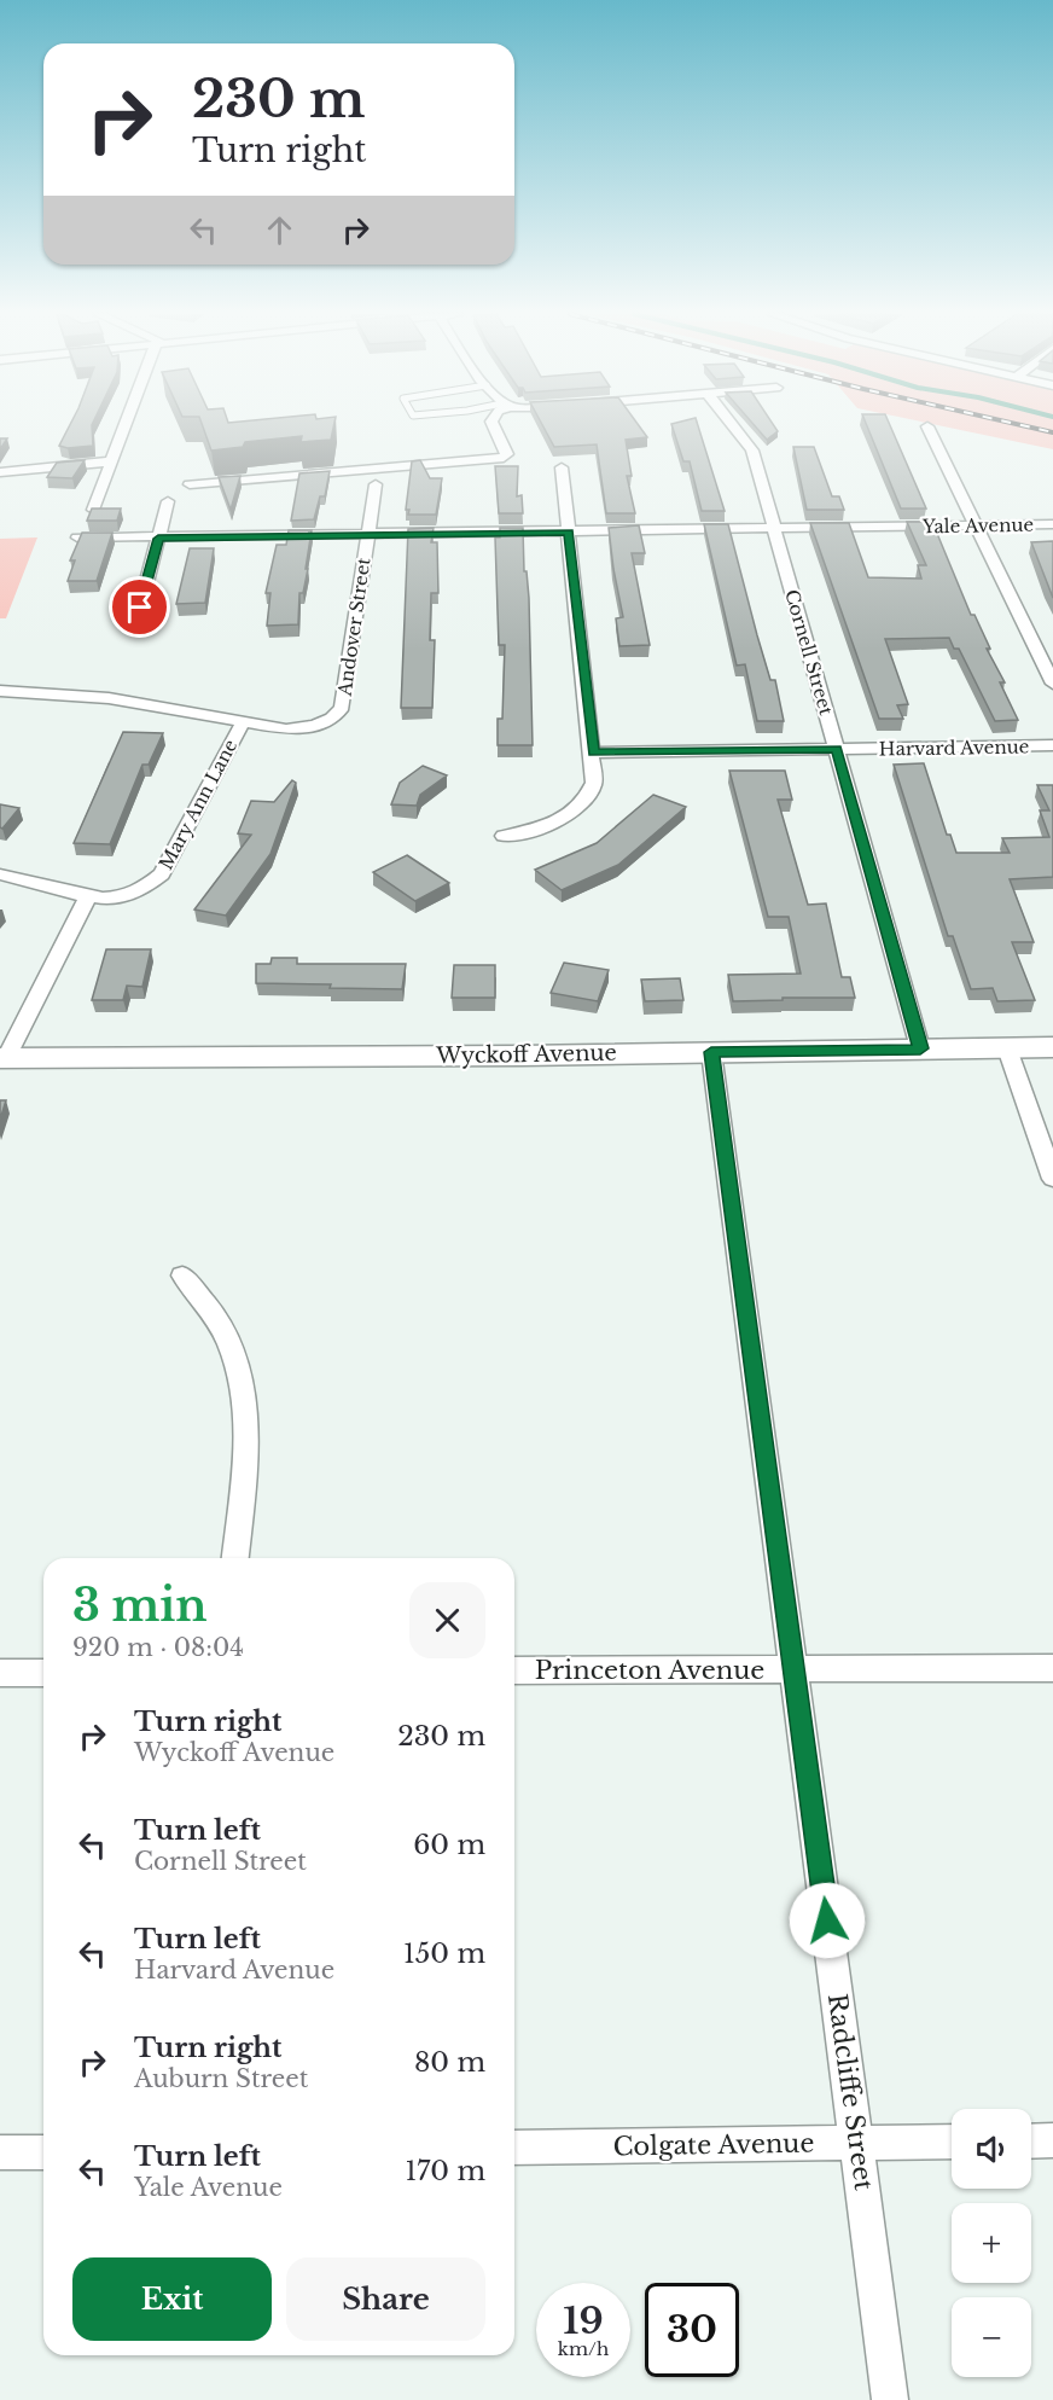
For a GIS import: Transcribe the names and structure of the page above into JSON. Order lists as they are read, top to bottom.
{
  "streets": {
    "main road": ["Wyckoff Avenue"],
    "street": [
      "Yale Avenue",
      "Andover Street",
      "Cornell Street",
      "Harvard Avenue",
      "Mary Ann Lane",
      "Princeton Avenue",
      "Radcliffe Street",
      "Colgate Avenue"
    ]
  },
  "crossings": [
    ["Yale Avenue", "Andover Street"],
    ["Yale Avenue", "Cornell Street"],
    ["Andover Street", "Mary Ann Lane"],
    ["Cornell Street", "Harvard Avenue"],
    ["Cornell Street", "Wyckoff Avenue"],
    ["Wyckoff Avenue", "Radcliffe Street"],
    ["Princeton Avenue", "Radcliffe Street"],
    ["Radcliffe Street", "Colgate Avenue"]
  ],
  "page": {
    "turn": ["230 m", "Turn right"],
    "heading": ["3 min", "920 m · 08:04"],
    "list": [
      {
        "name": "Turn right",
        "note": "Wyckoff Avenue",
        "value": "230 m"
      },
      {
        "name": "Turn left",
        "note": "Cornell Street",
        "value": "60 m"
      },
      {
        "name": "Turn left",
        "note": "Harvard Avenue",
        "value": "150 m"
      },
      {
        "name": "Turn right",
        "note": "Auburn Street",
        "value": "80 m"
      },
      {
        "name": "Turn left",
        "note": "Yale Avenue",
        "value": "170 m"
      }
    ],
    "map_buttons": ["+", "−"],
    "buttons": ["Exit", "Share"],
    "speed": "19 km/h",
    "limit": "30"
  }
}
